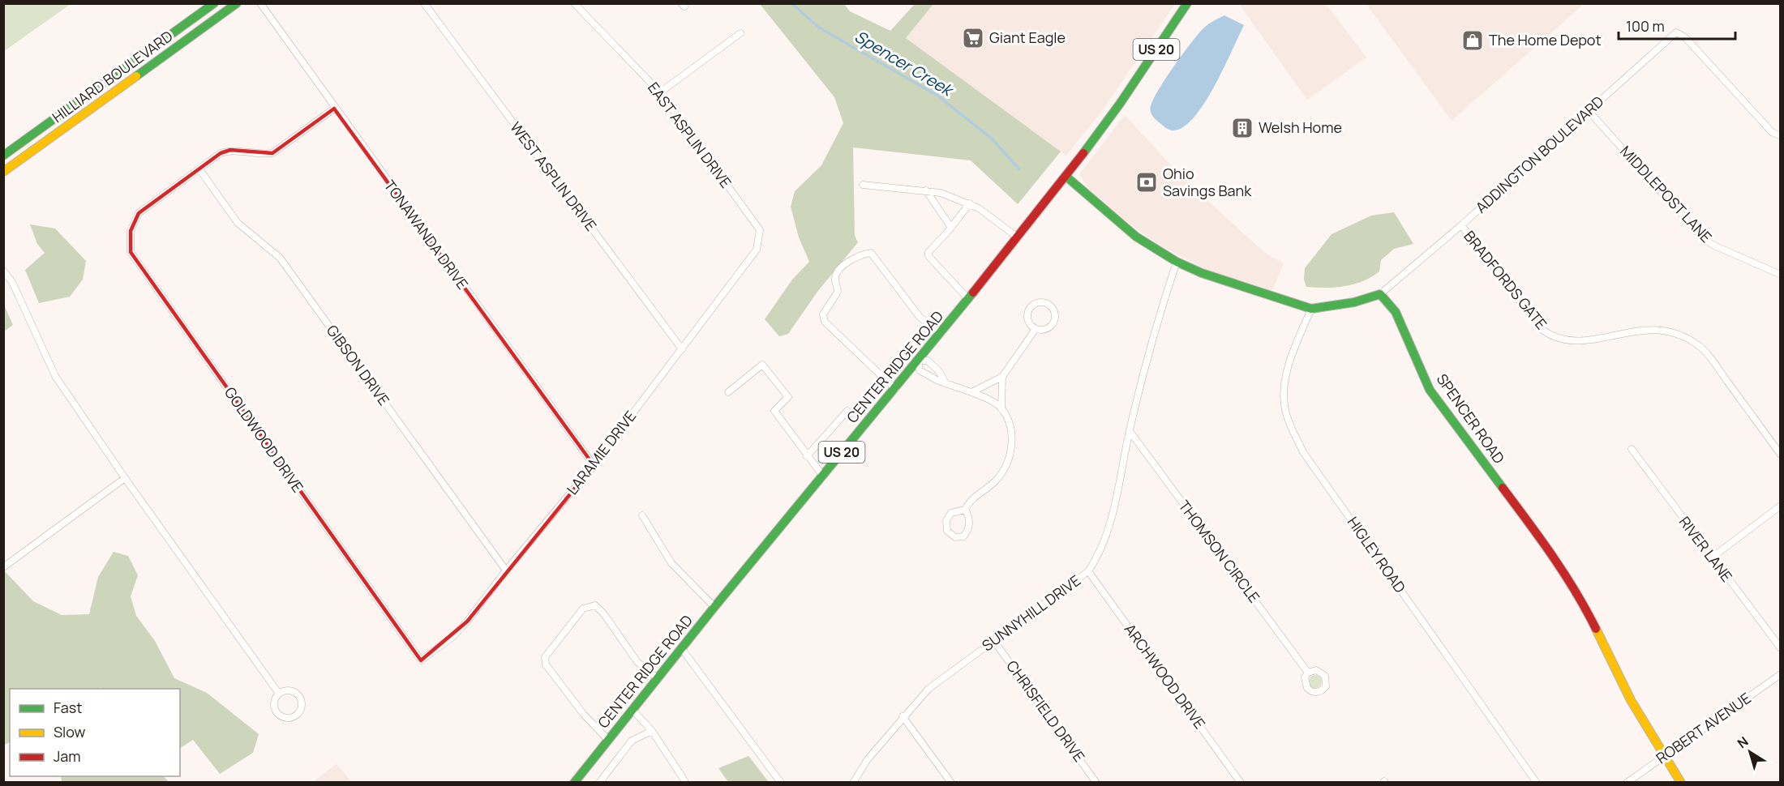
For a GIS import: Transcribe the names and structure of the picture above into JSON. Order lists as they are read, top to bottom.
{
  "streets": {
    "main road": [
      "US 20",
      "HILLIARD BOULEVARD",
      "CENTER RIDGE ROAD",
      "SPENCER ROAD"
    ],
    "street": [
      "EAST ASPLIN DRIVE",
      "ADDINGTON BOULEVARD",
      "WEST ASPLIN DRIVE",
      "MIDDLEPOST LANE",
      "TONAWANDA DRIVE",
      "BRADFORDS GATE",
      "GIBSON DRIVE",
      "GOLDWOOD DRIVE",
      "LARAMIE DRIVE",
      "RIVER LANE",
      "THOMSON CIRCLE",
      "HIGLEY ROAD",
      "SUNNYHILL DRIVE",
      "ARCHWOOD DRIVE",
      "CHRISFIELD DRIVE",
      "ROBERT AVENUE"
    ]
  },
  "crossings": [
    ["EAST ASPLIN DRIVE", "LARAMIE DRIVE"],
    ["ADDINGTON BOULEVARD", "MIDDLEPOST LANE"],
    ["ADDINGTON BOULEVARD", "BRADFORDS GATE"],
    ["ADDINGTON BOULEVARD", "SPENCER ROAD"],
    ["WEST ASPLIN DRIVE", "LARAMIE DRIVE"],
    ["TONAWANDA DRIVE", "LARAMIE DRIVE"],
    ["GIBSON DRIVE", "GOLDWOOD DRIVE"],
    ["GIBSON DRIVE", "LARAMIE DRIVE"],
    ["SPENCER ROAD", "ROBERT AVENUE"],
    ["GOLDWOOD DRIVE", "LARAMIE DRIVE"],
    ["THOMSON CIRCLE", "SUNNYHILL DRIVE"],
    ["SUNNYHILL DRIVE", "ARCHWOOD DRIVE"],
    ["SUNNYHILL DRIVE", "CHRISFIELD DRIVE"]
  ],
  "water": ["Spencer Creek"],
  "places": {
    "supermarket": ["Giant Eagle"],
    "shop": ["The Home Depot"],
    "building": ["Welsh Home"],
    "bank": ["Ohio Savings Bank"]
  },
  "legend": ["Fast", "Slow", "Jam"],
  "scale_bar": "100 m",
  "north": "top left"
}
